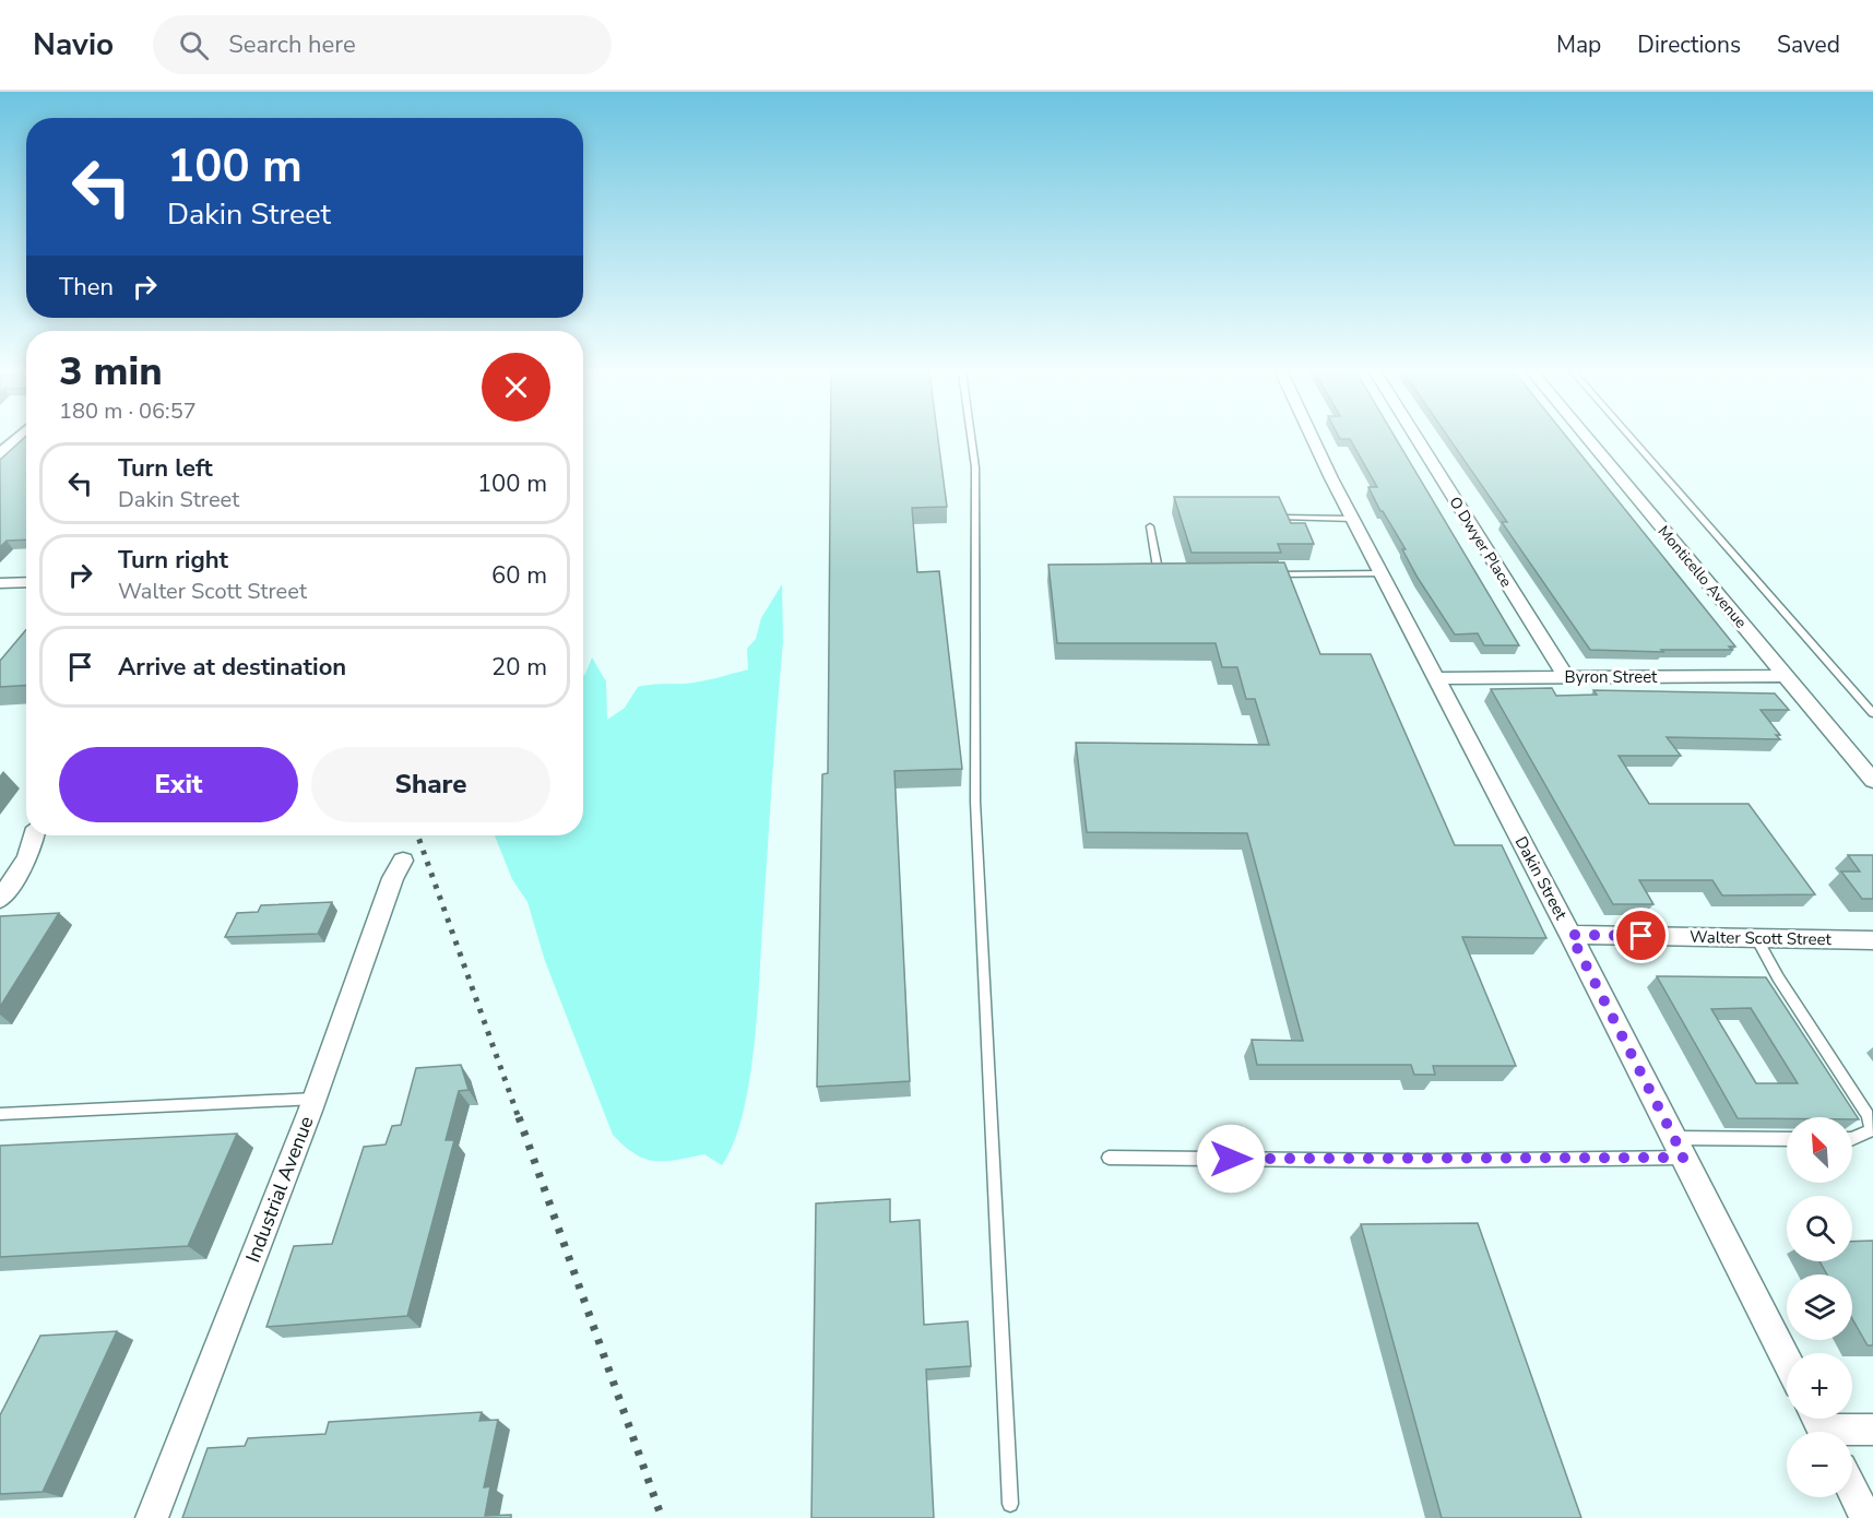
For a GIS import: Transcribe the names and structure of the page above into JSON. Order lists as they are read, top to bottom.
{
  "streets": {
    "street": [
      "O Dwyer Place",
      "Monticello Avenue",
      "Byron Street",
      "Dakin Street",
      "Walter Scott Street",
      "Industrial Avenue"
    ]
  },
  "crossings": [
    ["O Dwyer Place", "Byron Street"],
    ["Monticello Avenue", "Byron Street"],
    ["Byron Street", "Dakin Street"],
    ["Dakin Street", "Walter Scott Street"]
  ],
  "north": "top left",
  "page": {
    "header": "Navio",
    "search": "Search here",
    "nav": ["Map", "Directions", "Saved"],
    "turn": ["100 m", "Dakin Street"],
    "then": "Then",
    "heading": ["3 min", "180 m · 06:57"],
    "list": [
      {
        "name": "Turn left",
        "note": "Dakin Street",
        "value": "100 m"
      },
      {
        "name": "Turn right",
        "note": "Walter Scott Street",
        "value": "60 m"
      },
      {
        "name": "Arrive at destination",
        "value": "20 m"
      }
    ],
    "buttons": ["Exit", "Share"],
    "map_buttons": ["+", "−"]
  }
}
